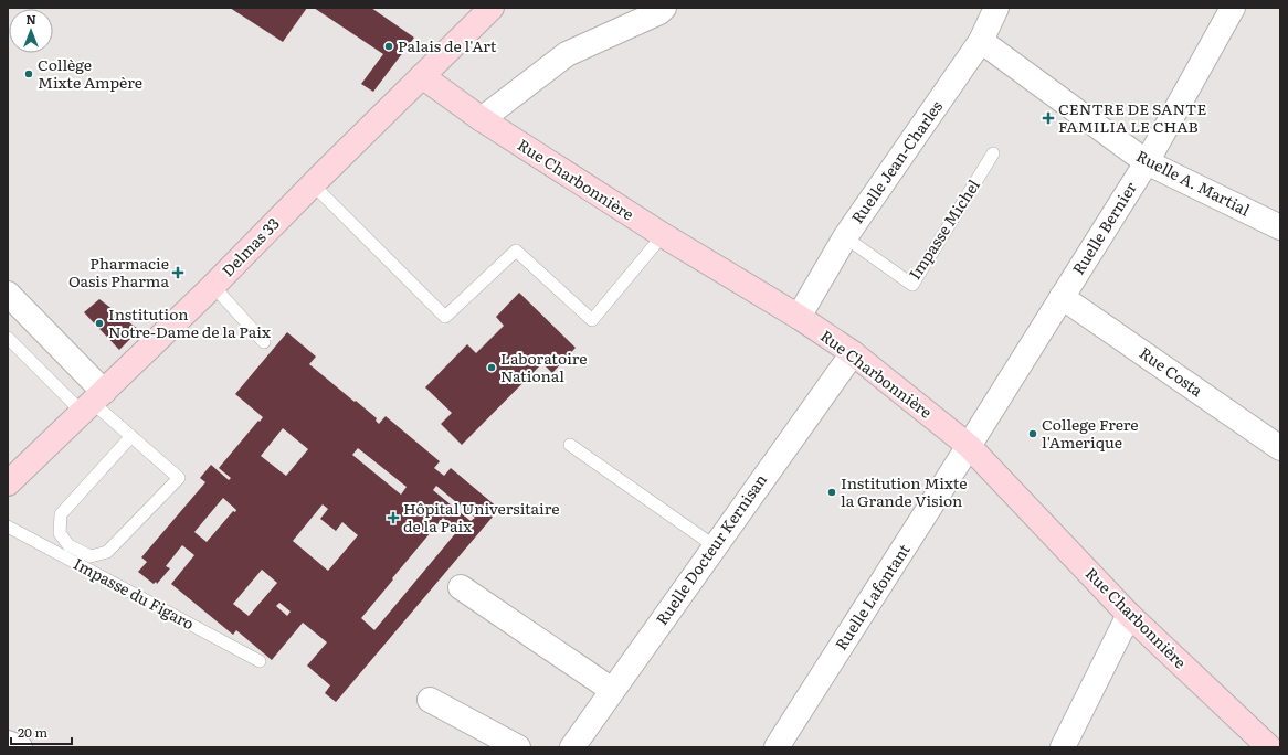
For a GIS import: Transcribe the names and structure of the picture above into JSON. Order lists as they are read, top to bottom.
{
  "streets": {
    "street": [
      "Ruelle Jean-Charles",
      "Rue Charbonnière",
      "Ruelle A. Martial",
      "Ruelle Bernier",
      "Delmas 33",
      "Rue Costa",
      "Ruelle Docteur Kernisan",
      "Ruelle Lafontant"
    ],
    "lane": ["Impasse Michel", "Impasse du Figaro"]
  },
  "crossings": [
    ["Ruelle Jean-Charles", "Rue Charbonnière"],
    ["Ruelle Jean-Charles", "Ruelle A. Martial"],
    ["Ruelle Jean-Charles", "Impasse Michel"],
    ["Rue Charbonnière", "Ruelle Bernier"],
    ["Rue Charbonnière", "Delmas 33"],
    ["Rue Charbonnière", "Ruelle Docteur Kernisan"],
    ["Rue Charbonnière", "Ruelle Lafontant"],
    ["Ruelle A. Martial", "Ruelle Bernier"],
    ["Ruelle Bernier", "Rue Costa"],
    ["Ruelle Bernier", "Ruelle Lafontant"]
  ],
  "places": {
    "other": [
      "Palais de l'Art",
      "Collège Mixte Ampère",
      "Institution Notre-Dame de la Paix",
      "Laboratoire National",
      "College Frere l'Amerique",
      "Institution Mixte la Grande Vision"
    ],
    "health": ["CENTRE DE SANTE FAMILIA LE CHAB", "Pharmacie Oasis Pharma", "Hôpital Universitaire de la Paix"]
  },
  "scale_bar": "20 m",
  "north": "top"
}
